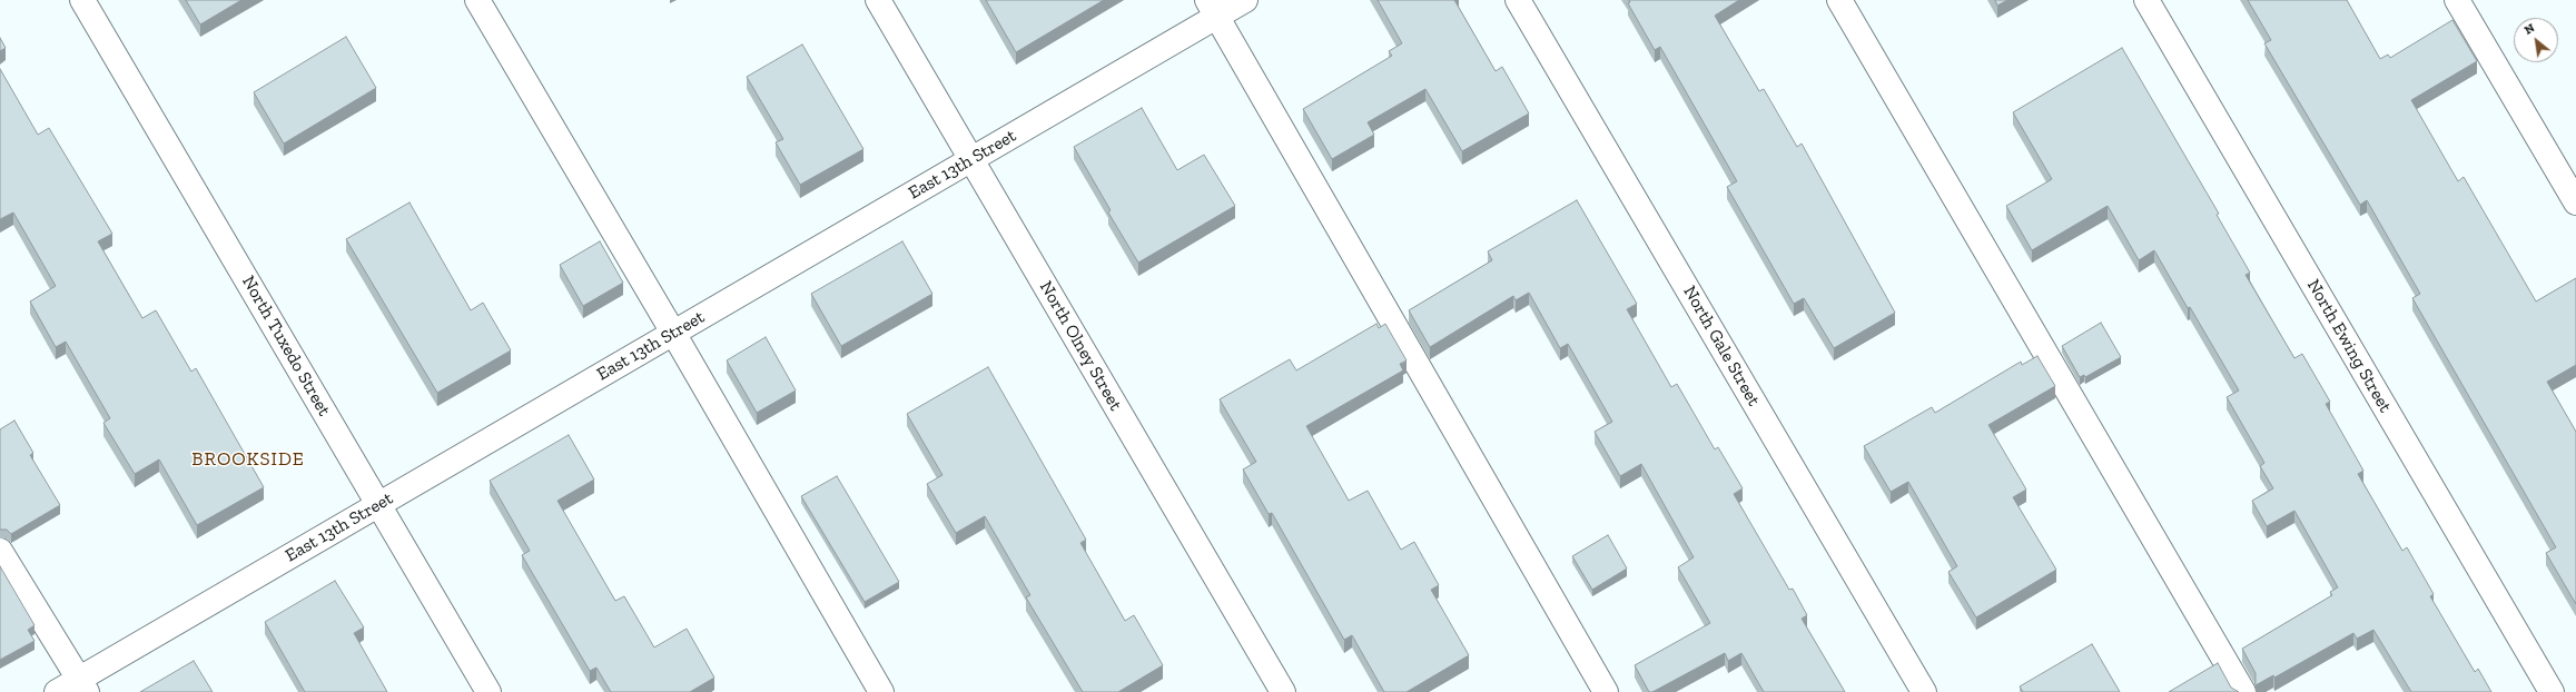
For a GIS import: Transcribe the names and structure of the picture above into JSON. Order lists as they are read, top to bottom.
{
  "streets": {
    "street": [
      "East 13th Street",
      "North Tuxedo Street",
      "North Olney Street",
      "North Gale Street",
      "North Ewing Street"
    ]
  },
  "crossings": [
    ["East 13th Street", "North Tuxedo Street"],
    ["East 13th Street", "North Olney Street"]
  ],
  "districts": ["BROOKSIDE"],
  "north": "top left"
}
